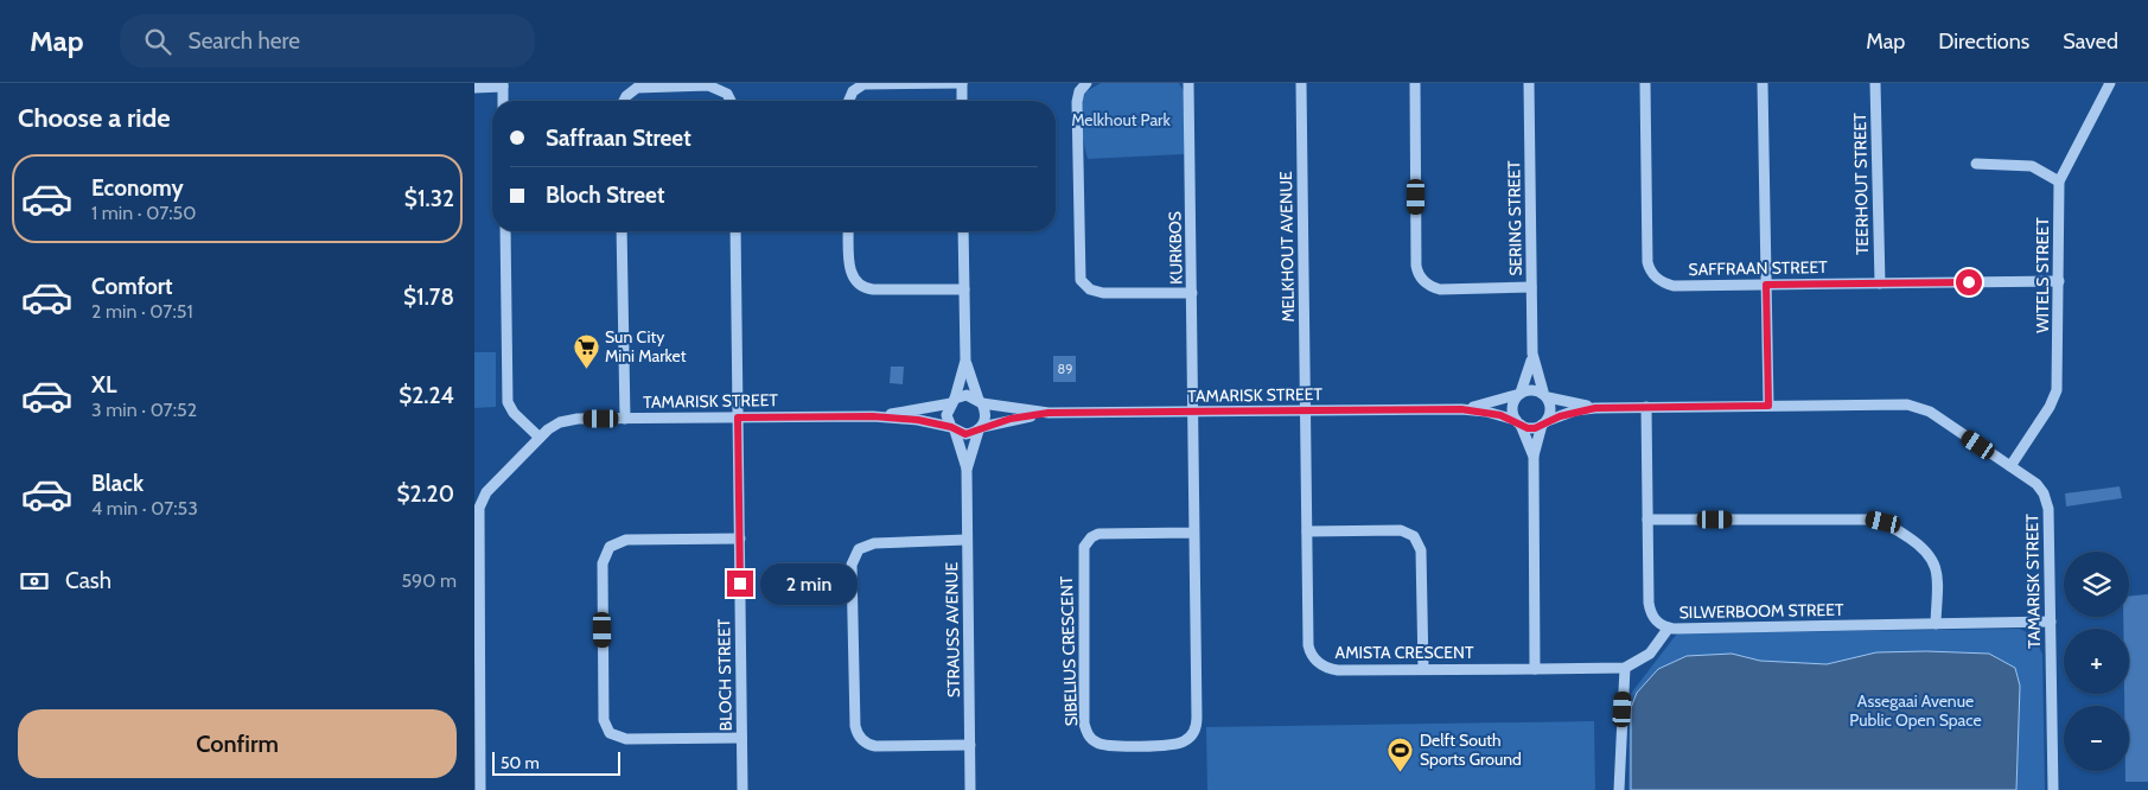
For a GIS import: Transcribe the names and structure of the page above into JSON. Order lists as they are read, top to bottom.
{
  "streets": {
    "street": [
      "TEERHOUT STREET",
      "SERING STREET",
      "MELKHOUT AVENUE",
      "KURKBOS",
      "SAFFRAAN STREET",
      "WITELS STREET",
      "TAMARISK STREET",
      "SILWERBOOM STREET",
      "STRAUSS AVENUE",
      "SIBELIUS CRESCENT",
      "AMISTA CRESCENT",
      "BLOCH STREET"
    ]
  },
  "crossings": [
    ["TEERHOUT STREET", "SAFFRAAN STREET"],
    ["SERING STREET", "TAMARISK STREET"],
    ["MELKHOUT AVENUE", "TAMARISK STREET"],
    ["MELKHOUT AVENUE", "AMISTA CRESCENT"],
    ["KURKBOS", "TAMARISK STREET"],
    ["KURKBOS", "SIBELIUS CRESCENT"],
    ["SAFFRAAN STREET", "WITELS STREET"],
    ["WITELS STREET", "TAMARISK STREET"],
    ["TAMARISK STREET", "SILWERBOOM STREET"],
    ["TAMARISK STREET", "STRAUSS AVENUE"],
    ["TAMARISK STREET", "SIBELIUS CRESCENT"],
    ["TAMARISK STREET", "AMISTA CRESCENT"],
    ["TAMARISK STREET", "BLOCH STREET"]
  ],
  "parks": ["Melkhout Park", "Assegaai Avenue Public Open Space"],
  "places": {
    "supermarket": ["Sun City Mini Market"],
    "sports": ["Delft South Sports Ground"]
  },
  "house_numbers": ["89"],
  "scale_bar": "50 m",
  "page": {
    "header": "Map",
    "search": "Search here",
    "nav": ["Map", "Directions", "Saved"],
    "heading": "Choose a ride",
    "banner": ["Saffraan Street", "Bloch Street"],
    "list": [
      {
        "name": "Economy",
        "note": "1 min · 07:50",
        "value": "$1.32"
      },
      {
        "name": "Comfort",
        "note": "2 min · 07:51",
        "value": "$1.78"
      },
      {
        "name": "XL",
        "note": "3 min · 07:52",
        "value": "$2.24"
      },
      {
        "name": "Black",
        "note": "4 min · 07:53",
        "value": "$2.20"
      }
    ],
    "pay": ["Cash", "590 m"],
    "map_buttons": ["+", "−"],
    "bubble": "2 min",
    "buttons": "Confirm",
    "scale": "50 m"
  }
}
